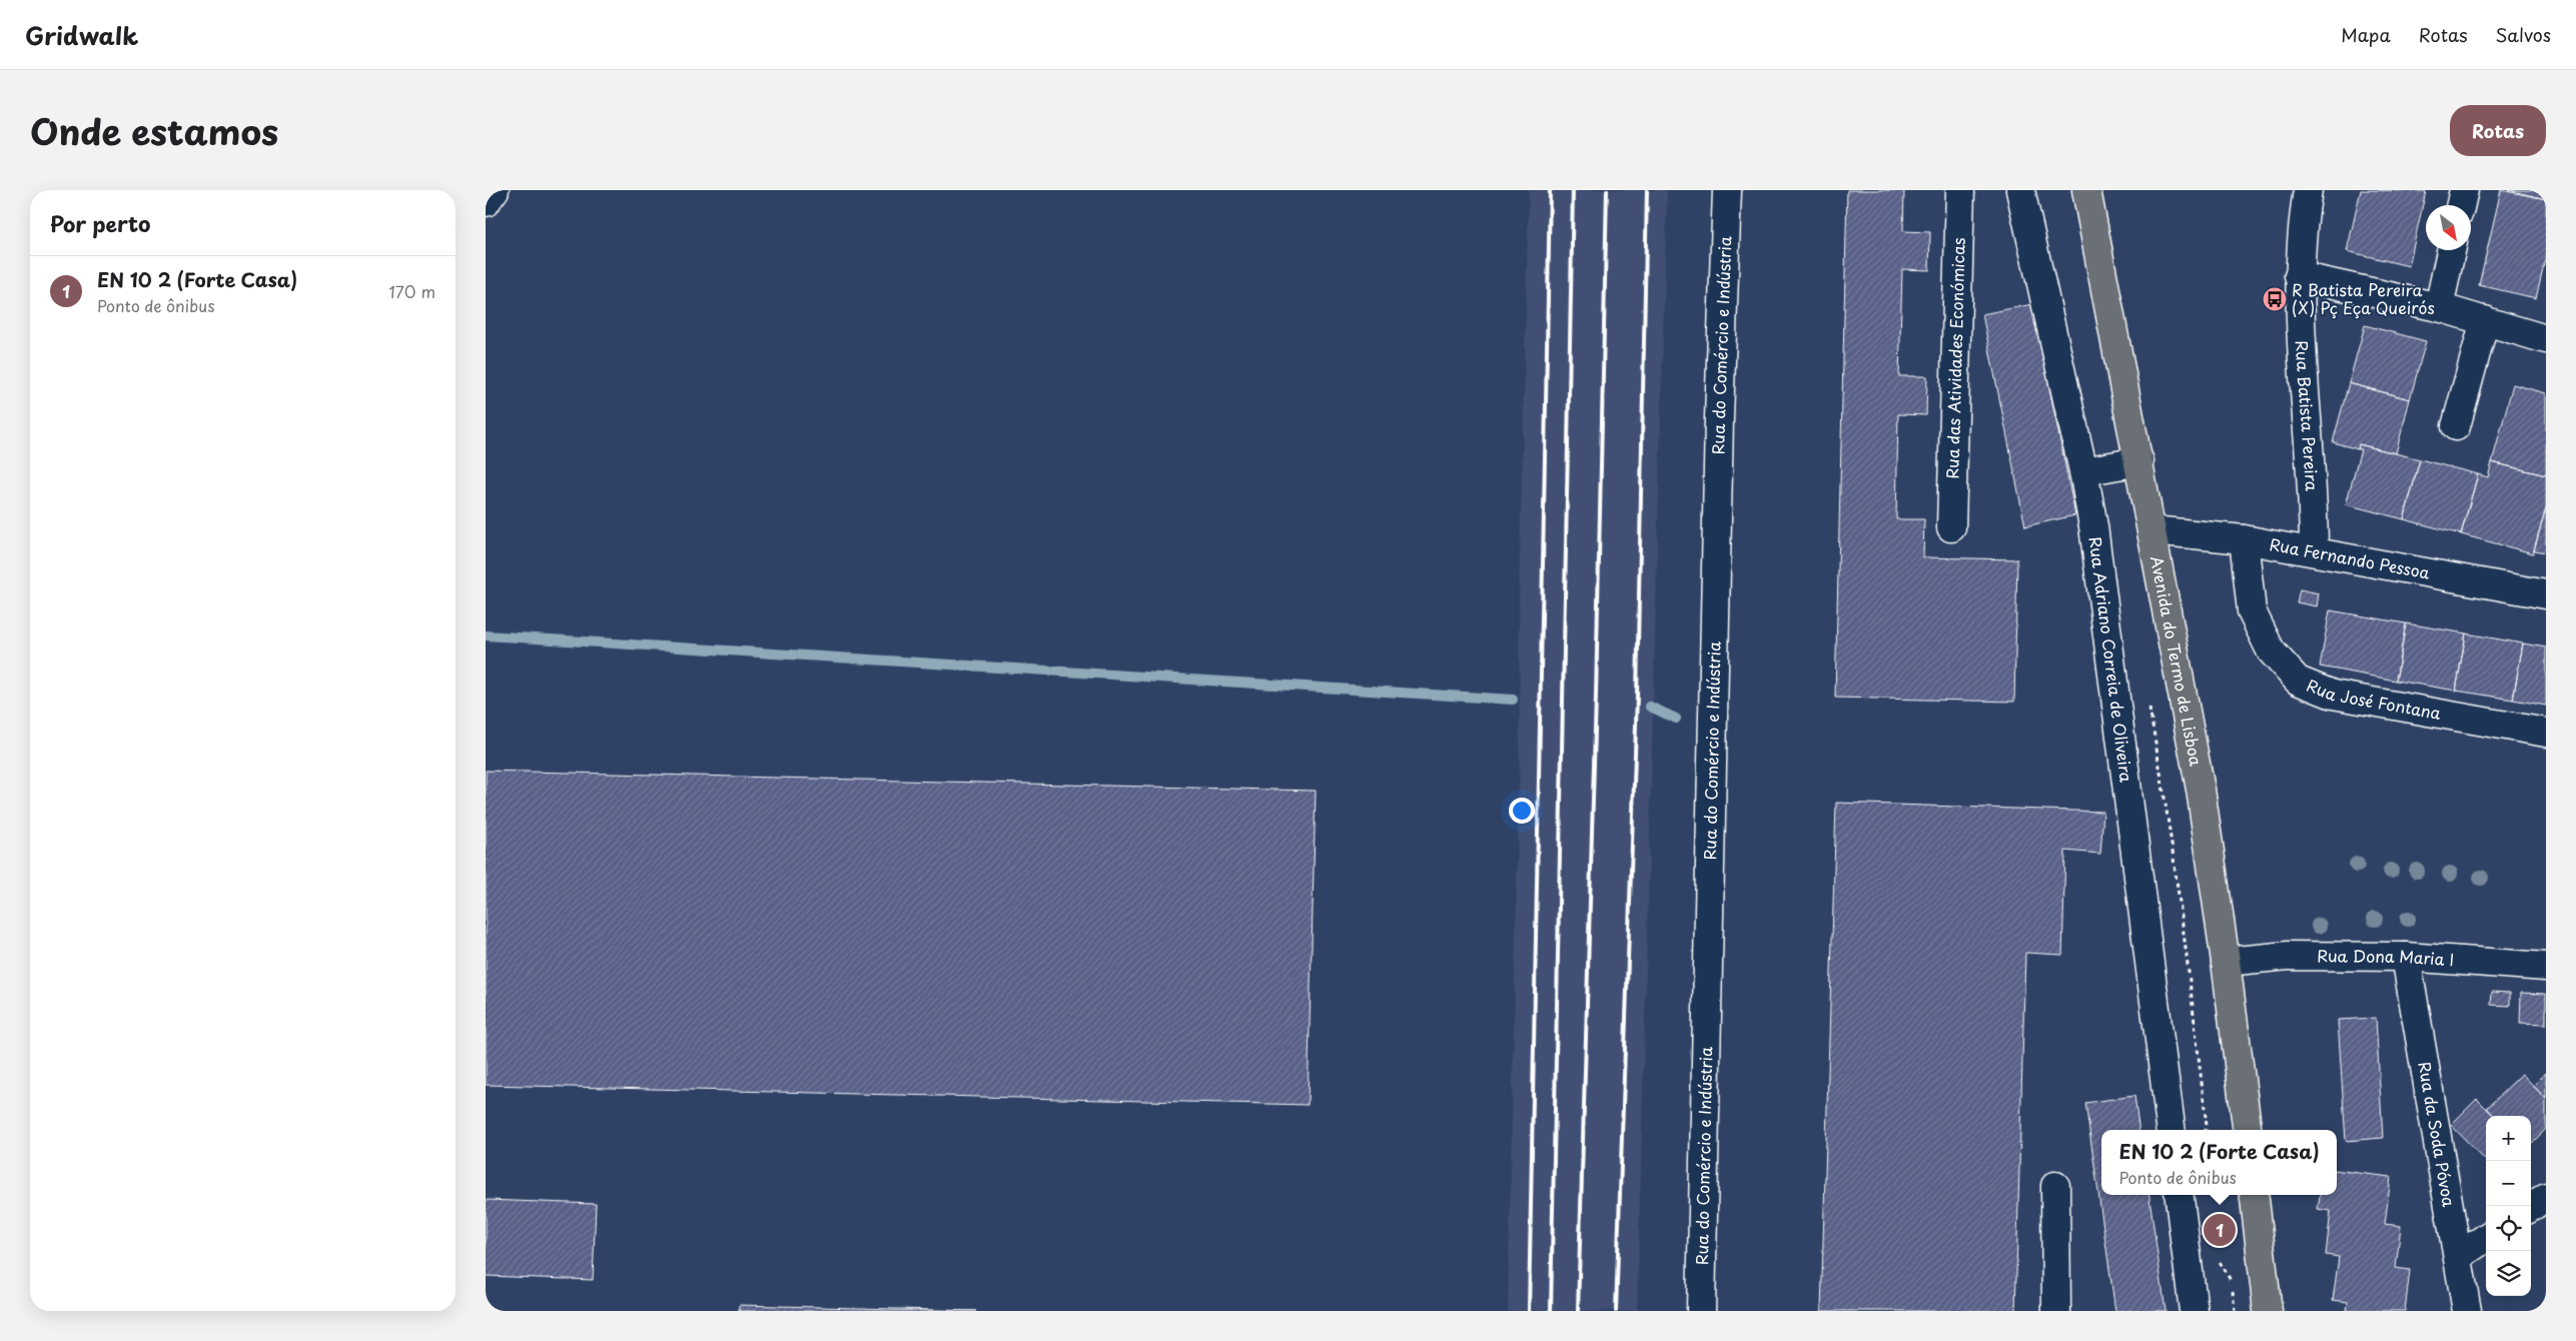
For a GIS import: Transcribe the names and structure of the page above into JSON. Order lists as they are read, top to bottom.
{
  "streets": {
    "main road": ["Avenida do Termo de Lisboa"],
    "street": [
      "Rua do Comércio e Indústria",
      "Rua das Atividades Económicas",
      "Rua Batista Pereira",
      "Rua Fernando Pessoa",
      "Rua Adriano Correia de Oliveira",
      "Rua José Fontana",
      "Rua Dona Maria I",
      "Rua da Soda Póvoa"
    ]
  },
  "crossings": [
    ["Rua Batista Pereira", "Rua Fernando Pessoa"],
    ["Rua Fernando Pessoa", "Avenida do Termo de Lisboa"],
    ["Rua Fernando Pessoa", "Rua José Fontana"],
    ["Avenida do Termo de Lisboa", "Rua Dona Maria I"],
    ["Rua Dona Maria I", "Rua da Soda Póvoa"]
  ],
  "places": {
    "bus stop": ["R Batista Pereira (X) Pç Eça Queirós"]
  },
  "north": "bottom right",
  "page": {
    "header": "Gridwalk",
    "nav": ["Mapa", "Rotas", "Salvos"],
    "title": "Onde estamos",
    "buttons": "Rotas",
    "heading": "Por perto",
    "list": [
      {
        "mark": "1",
        "name": "EN 10 2 (Forte Casa)",
        "note": "Ponto de ônibus",
        "value": "170 m"
      }
    ],
    "map_buttons": ["+", "−"],
    "popup": ["EN 10 2 (Forte Casa)", "Ponto de ônibus"],
    "pins": "1"
  }
}
